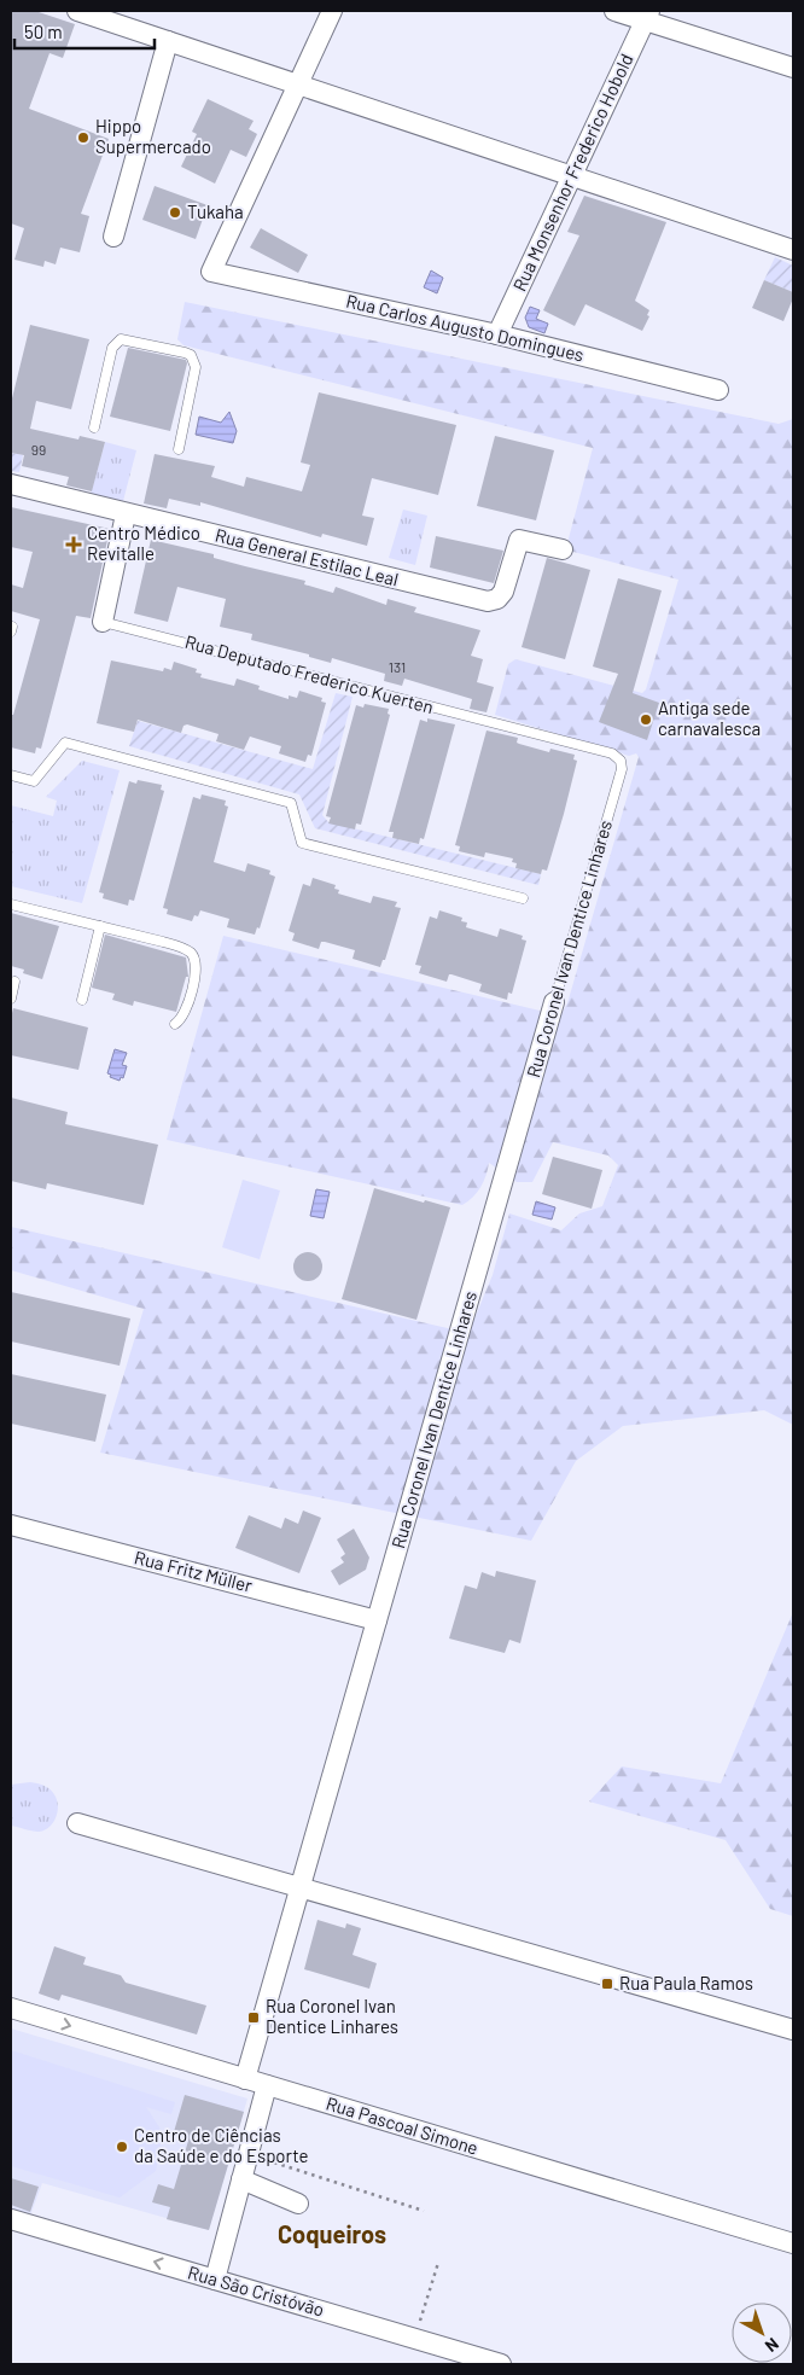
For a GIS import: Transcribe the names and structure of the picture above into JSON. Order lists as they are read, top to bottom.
{
  "streets": {
    "street": [
      "Rua Monsenhor Frederico Hobold",
      "Rua Carlos Augusto Domingues",
      "Rua General Estilac Leal",
      "Rua Deputado Frederico Kuerten",
      "Rua Coronel Ivan Dentice Linhares",
      "Rua Fritz Müller",
      "Rua Pascoal Simone",
      "Rua São Cristóvão"
    ]
  },
  "crossings": [
    ["Rua Monsenhor Frederico Hobold", "Rua Carlos Augusto Domingues"],
    ["Rua General Estilac Leal", "Rua Deputado Frederico Kuerten"],
    ["Rua Deputado Frederico Kuerten", "Rua Coronel Ivan Dentice Linhares"],
    ["Rua Coronel Ivan Dentice Linhares", "Rua Fritz Müller"],
    ["Rua Coronel Ivan Dentice Linhares", "Rua Pascoal Simone"]
  ],
  "one_way": ["Rua São Cristóvão"],
  "districts": ["Coqueiros"],
  "places": {
    "other": [
      "Hippo Supermercado",
      "Tukaha",
      "Antiga sede carnavalesca",
      "Centro de Ciências da Saúde e do Esporte"
    ],
    "health": ["Centro Médico Revitalle"],
    "transit": ["Rua Paula Ramos", "Rua Coronel Ivan Dentice Linhares"]
  },
  "house_numbers": ["99", "131"],
  "scale_bar": "50 m",
  "north": "bottom right"
}
